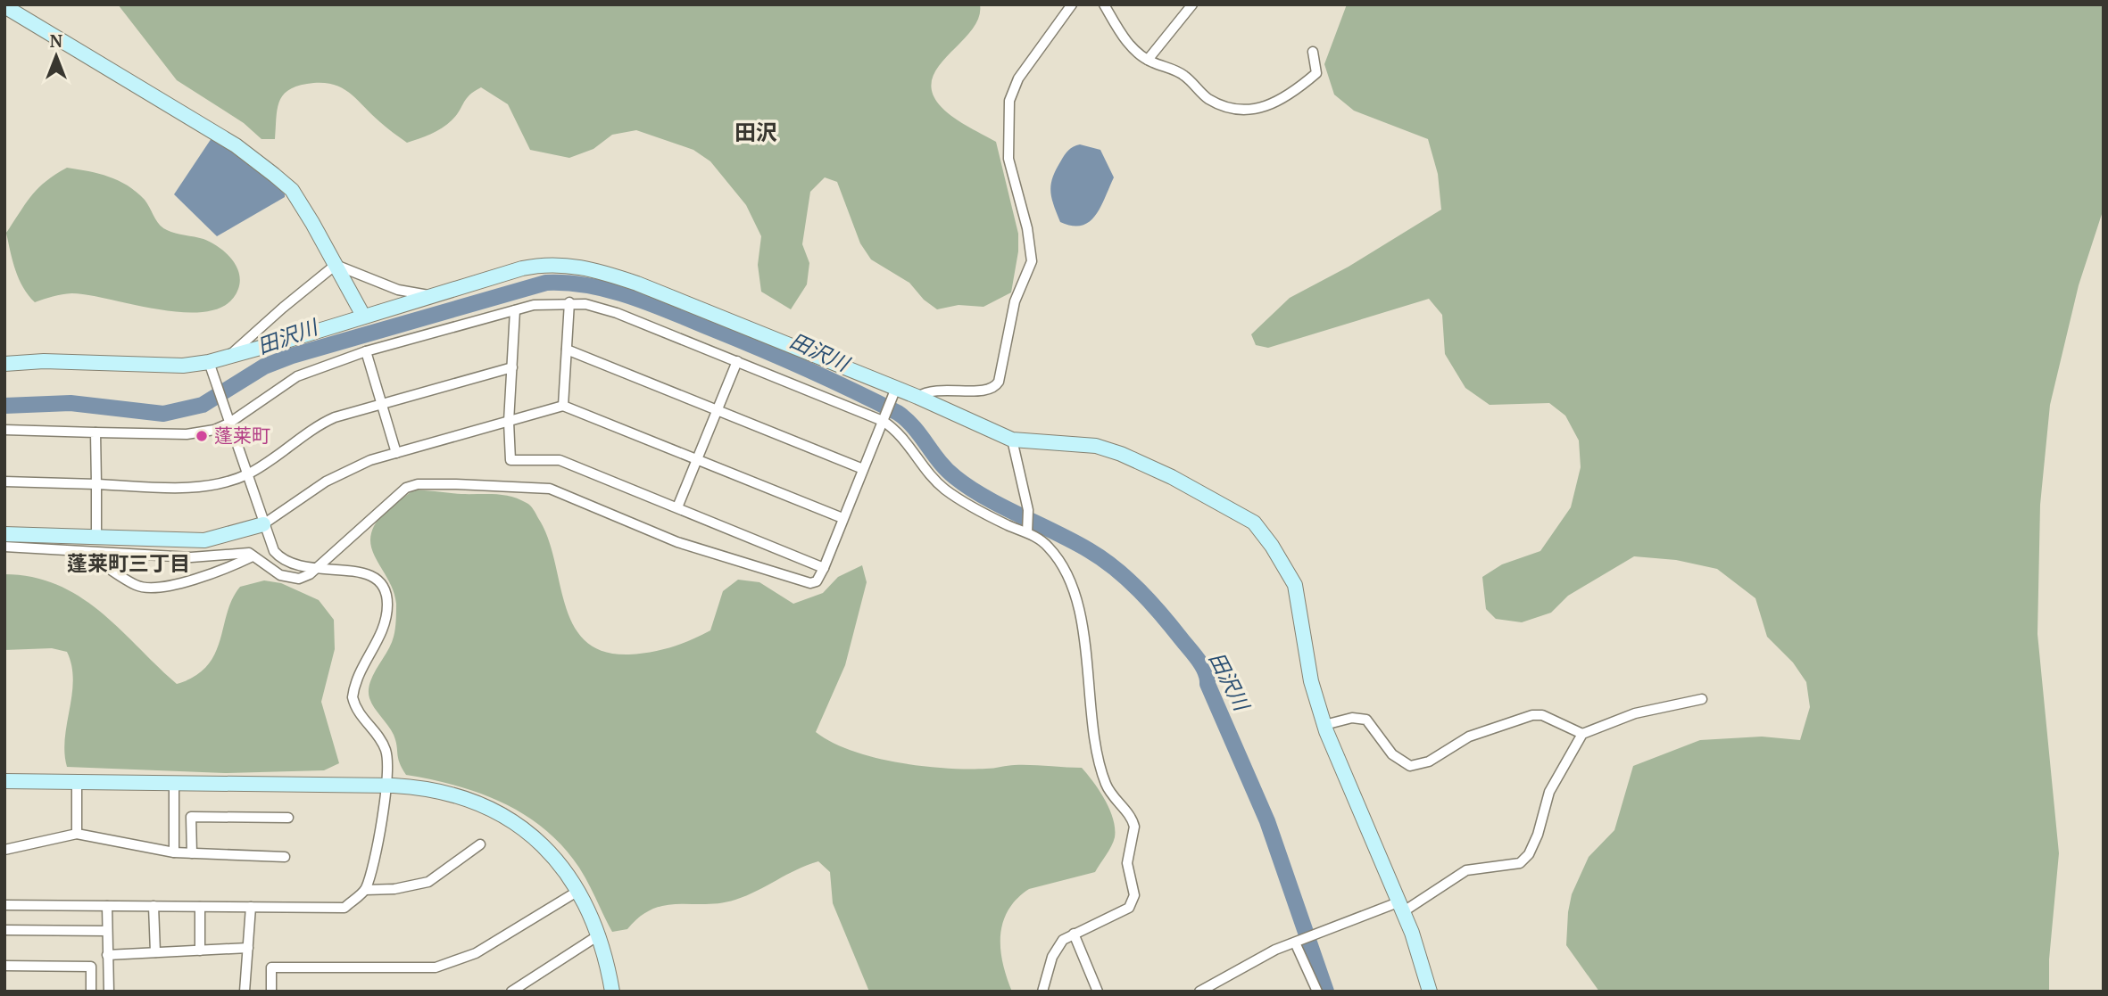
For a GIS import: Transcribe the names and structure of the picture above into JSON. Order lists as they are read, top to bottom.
{
  "districts": ["田沢", "蓬莱町三丁目"],
  "water": ["田沢川"],
  "places": ["蓬莱町"],
  "north": "top"
}
